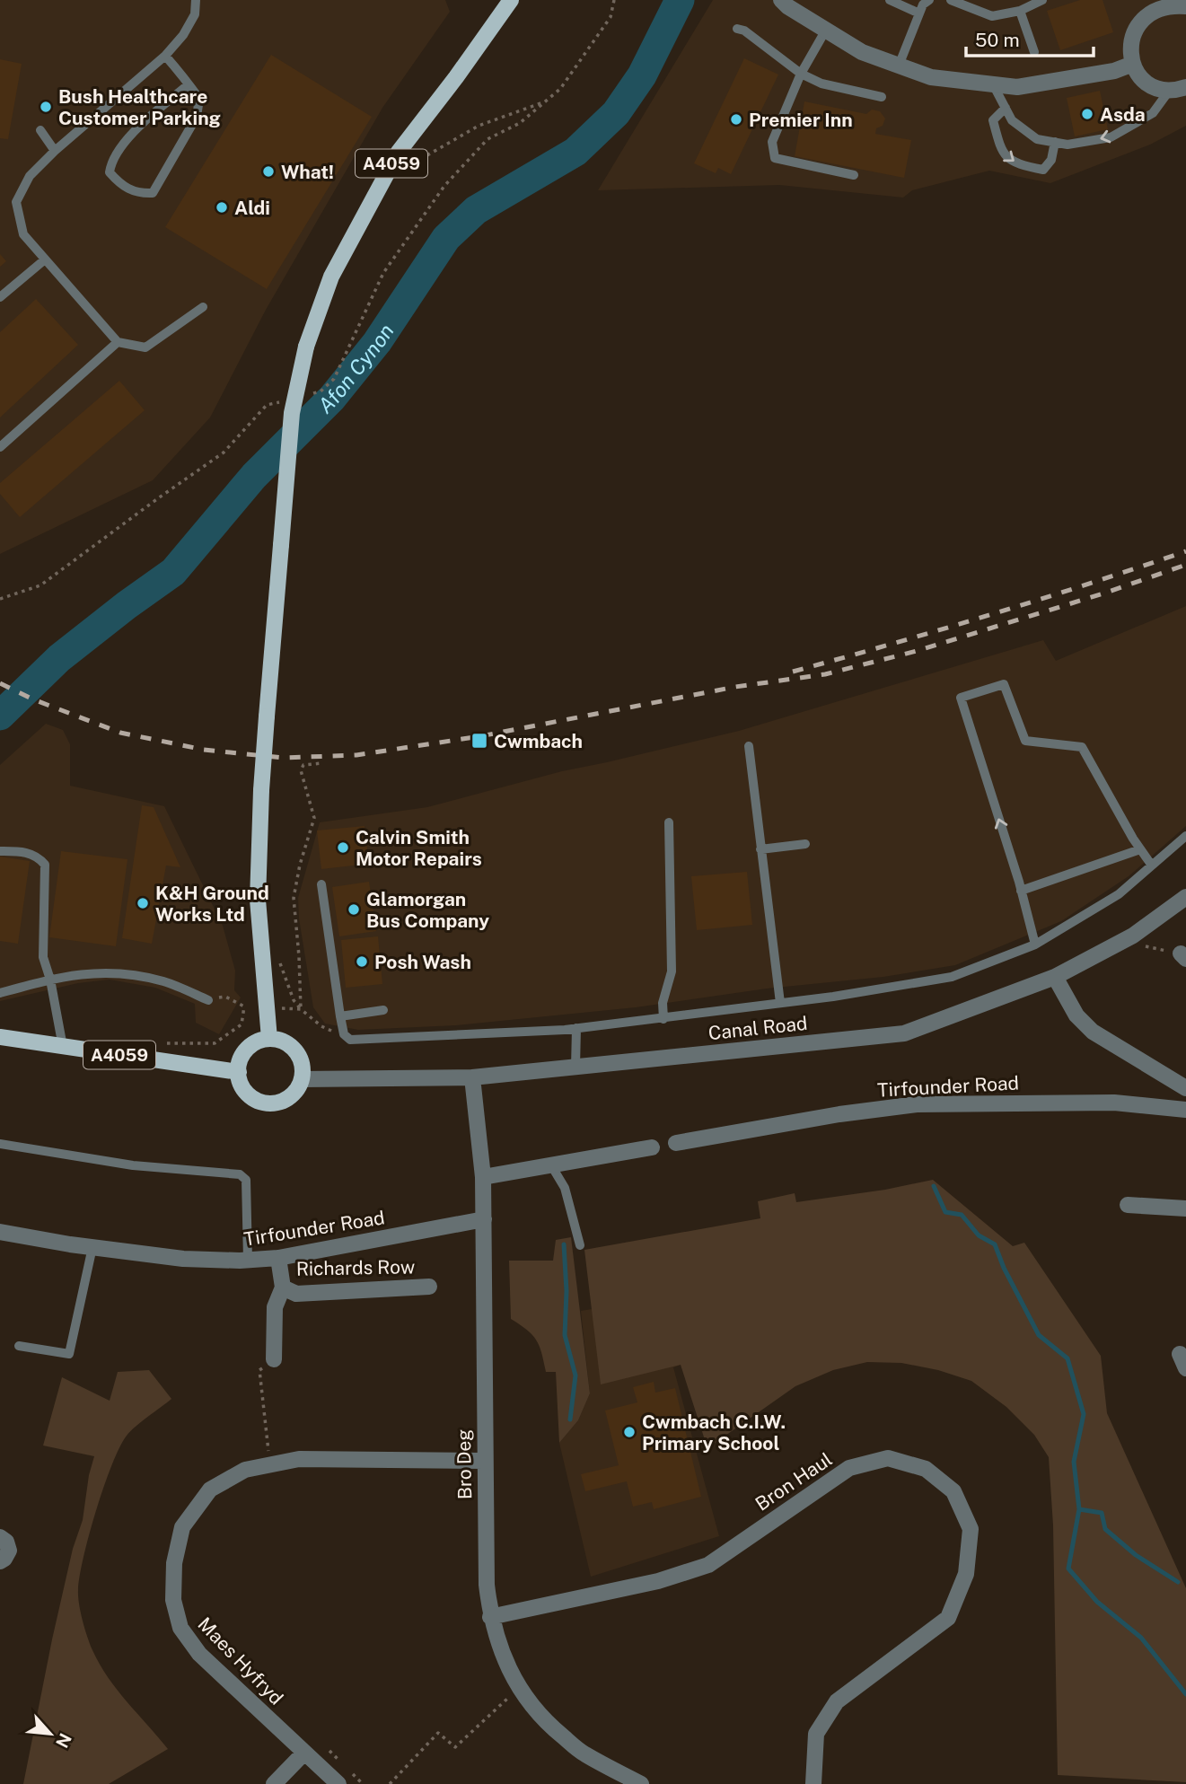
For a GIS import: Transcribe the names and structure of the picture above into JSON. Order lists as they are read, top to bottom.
{
  "streets": {
    "main road": ["A4059"],
    "street": [
      "Canal Road",
      "Tirfounder Road",
      "Richards Row",
      "Bro Deg",
      "Bron Haul",
      "Maes Hyfryd"
    ]
  },
  "crossings": [
    ["A4059", "Canal Road"],
    ["Canal Road", "Bro Deg"],
    ["Tirfounder Road", "Bro Deg"],
    ["Bro Deg", "Bron Haul"],
    ["Bro Deg", "Maes Hyfryd"]
  ],
  "water": ["Afon Cynon"],
  "places": {
    "other": [
      "Bush Healthcare Customer Parking",
      "Asda",
      "Premier Inn",
      "What!",
      "Aldi",
      "Calvin Smith Motor Repairs",
      "K&H Ground Works Ltd",
      "Glamorgan Bus Company",
      "Posh Wash",
      "Cwmbach C.I.W. Primary School"
    ],
    "transit": ["Cwmbach"]
  },
  "scale_bar": "50 m",
  "north": "bottom right"
}
